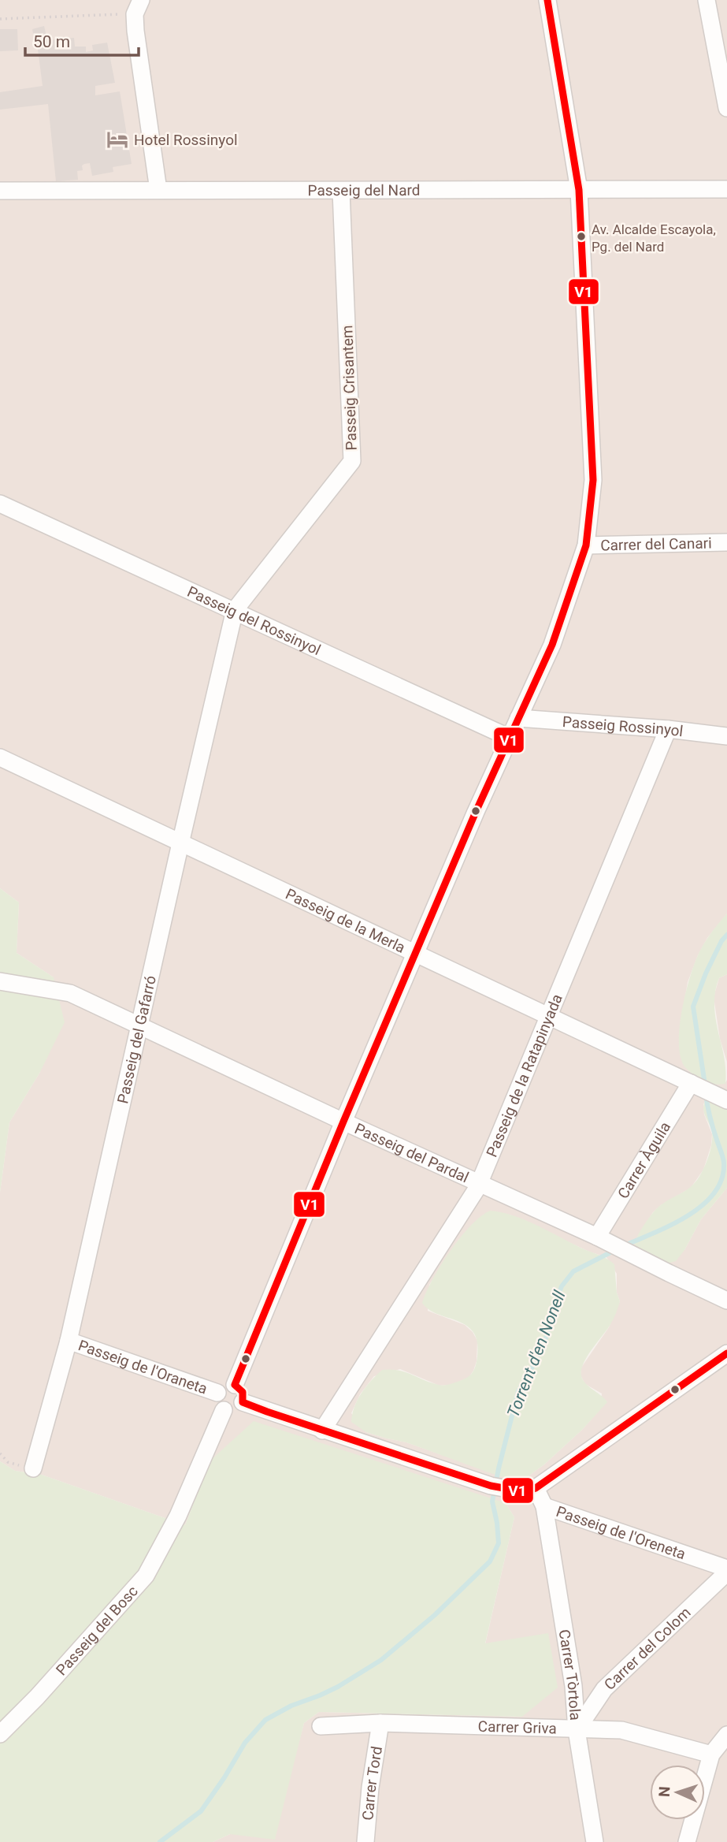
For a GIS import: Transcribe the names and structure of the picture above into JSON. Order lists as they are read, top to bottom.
{
  "streets": {
    "street": [
      "Passeig del Nard",
      "Passeig Crisantem",
      "Carrer del Canari",
      "Passeig del Rossinyol",
      "Passeig Rossinyol",
      "Passeig de la Merla",
      "Passeig del Gafarró",
      "Passeig de la Ratapinyada",
      "Passeig del Pardal",
      "Carrer Àguila",
      "Passeig de l'Oraneta",
      "Passeig de l'Oreneta",
      "Passeig del Bosc",
      "Carrer del Colom",
      "Carrer Tòrtola",
      "Carrer Griva",
      "Carrer Tord"
    ]
  },
  "crossings": [
    ["Passeig del Nard", "Passeig Crisantem"],
    ["Passeig Crisantem", "Passeig del Rossinyol"],
    ["Passeig Crisantem", "Passeig del Gafarró"],
    ["Passeig del Rossinyol", "Passeig del Gafarró"],
    ["Passeig Rossinyol", "Passeig de la Ratapinyada"],
    ["Passeig de la Merla", "Passeig del Gafarró"],
    ["Passeig de la Merla", "Passeig de la Ratapinyada"],
    ["Passeig de la Merla", "Carrer Àguila"],
    ["Passeig del Gafarró", "Passeig del Pardal"],
    ["Passeig del Gafarró", "Passeig de l'Oraneta"],
    ["Passeig de la Ratapinyada", "Passeig del Pardal"],
    ["Passeig del Pardal", "Carrer Àguila"],
    ["Passeig de l'Oraneta", "Passeig del Bosc"],
    ["Passeig de l'Oreneta", "Carrer Tòrtola"],
    ["Carrer del Colom", "Carrer Tòrtola"],
    ["Carrer del Colom", "Carrer Griva"],
    ["Carrer Tòrtola", "Carrer Griva"],
    ["Carrer Griva", "Carrer Tord"]
  ],
  "water": ["Torrent d'en Nonell"],
  "places": {
    "hotel": ["Hotel Rossinyol"],
    "other": ["Av. Alcalde Escayola, Pg. del Nard"]
  },
  "lines": ["transit line V1"],
  "scale_bar": "50 m",
  "north": "left"
}
